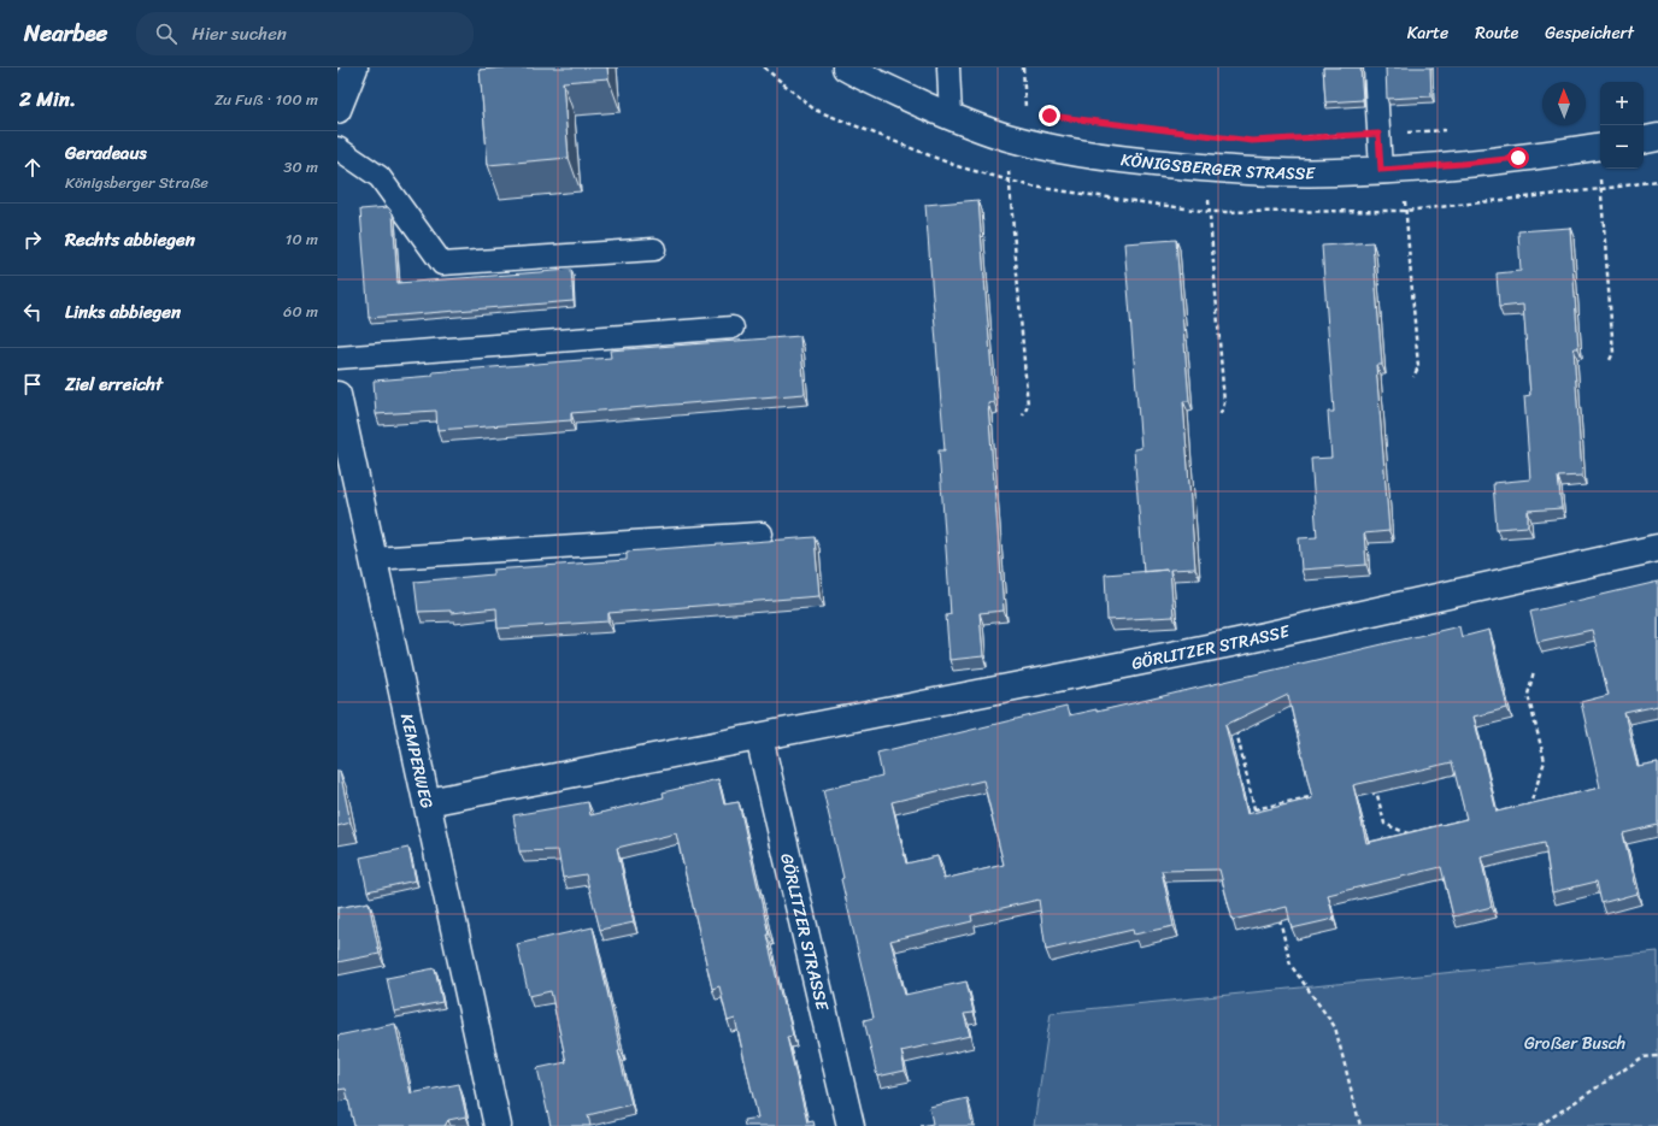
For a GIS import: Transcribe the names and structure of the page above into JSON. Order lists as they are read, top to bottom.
{
  "streets": {
    "street": ["KÖNIGSBERGER STRASSE", "GÖRLITZER STRASSE", "KEMPERWEG"]
  },
  "crossings": [
    ["GÖRLITZER STRASSE", "KEMPERWEG"]
  ],
  "parks": ["Großer Busch"],
  "north": "top",
  "page": {
    "header": "Nearbee",
    "search": "Hier suchen",
    "nav": ["Karte", "Route", "Gespeichert"],
    "heading": ["2 Min.", "Zu Fuß · 100 m"],
    "map_buttons": ["+", "−"],
    "list": [
      ["Geradeaus", "Königsberger Straße", "30 m"],
      ["Rechts abbiegen", "10 m"],
      ["Links abbiegen", "60 m"],
      "Ziel erreicht"
    ]
  }
}
